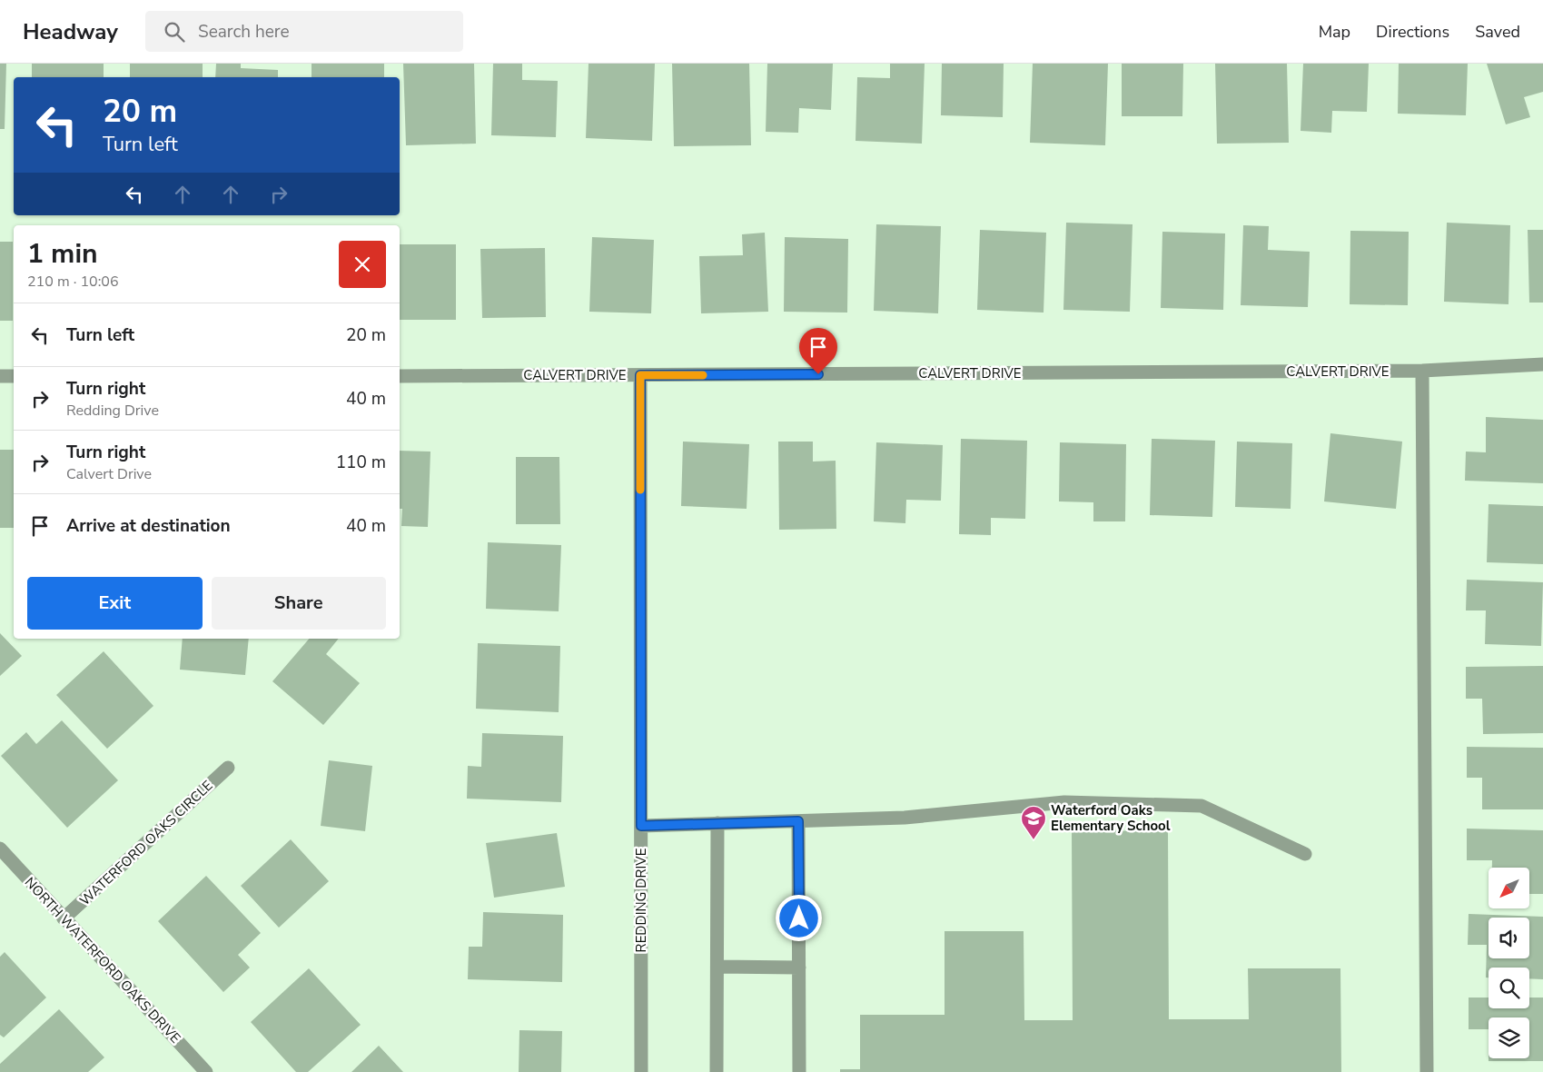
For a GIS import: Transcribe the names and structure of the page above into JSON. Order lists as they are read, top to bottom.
{
  "streets": {
    "street": [
      "CALVERT DRIVE",
      "WATERFORD OAKS CIRCLE",
      "REDDING DRIVE",
      "NORTH WATERFORD OAKS DRIVE"
    ]
  },
  "crossings": [
    ["CALVERT DRIVE", "REDDING DRIVE"],
    ["WATERFORD OAKS CIRCLE", "NORTH WATERFORD OAKS DRIVE"]
  ],
  "places": {
    "school or university": ["Waterford Oaks Elementary School"]
  },
  "north": "bottom left",
  "page": {
    "header": "Headway",
    "search": "Search here",
    "nav": ["Map", "Directions", "Saved"],
    "turn": ["20 m", "Turn left"],
    "heading": ["1 min", "210 m · 10:06"],
    "list": [
      {
        "name": "Turn left",
        "value": "20 m"
      },
      {
        "name": "Turn right",
        "note": "Redding Drive",
        "value": "40 m"
      },
      {
        "name": "Turn right",
        "note": "Calvert Drive",
        "value": "110 m"
      },
      {
        "name": "Arrive at destination",
        "value": "40 m"
      }
    ],
    "buttons": ["Exit", "Share"]
  }
}
